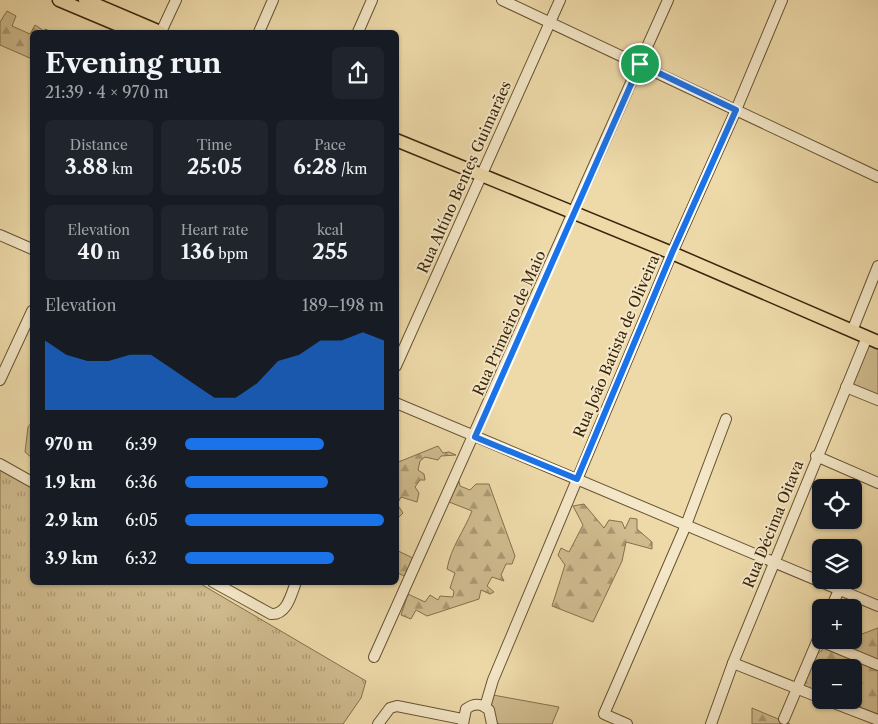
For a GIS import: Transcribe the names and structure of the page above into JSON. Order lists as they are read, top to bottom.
{
  "streets": {
    "street": [
      "Rua Altíno Bentes Guimarães",
      "Rua Primeiro de Maio",
      "Rua João Batista de Oliveira",
      "Rua Décima Oitava"
    ]
  },
  "page": {
    "heading": ["Evening run", "21:39 · 4 × 970 m"],
    "stats": [
      ["Distance", "3.88 km"],
      ["Time", "25:05"],
      ["Pace", "6:28 /km"],
      ["Elevation", "40 m"],
      ["Heart rate", "136 bpm"],
      ["kcal", "255"]
    ],
    "chart": ["Elevation", "189–198 m"],
    "list": [
      {
        "name": "970 m",
        "note": "6:39"
      },
      {
        "name": "1.9 km",
        "note": "6:36"
      },
      {
        "name": "2.9 km",
        "note": "6:05"
      },
      {
        "name": "3.9 km",
        "note": "6:32"
      }
    ],
    "map_buttons": ["+", "−"]
  }
}
